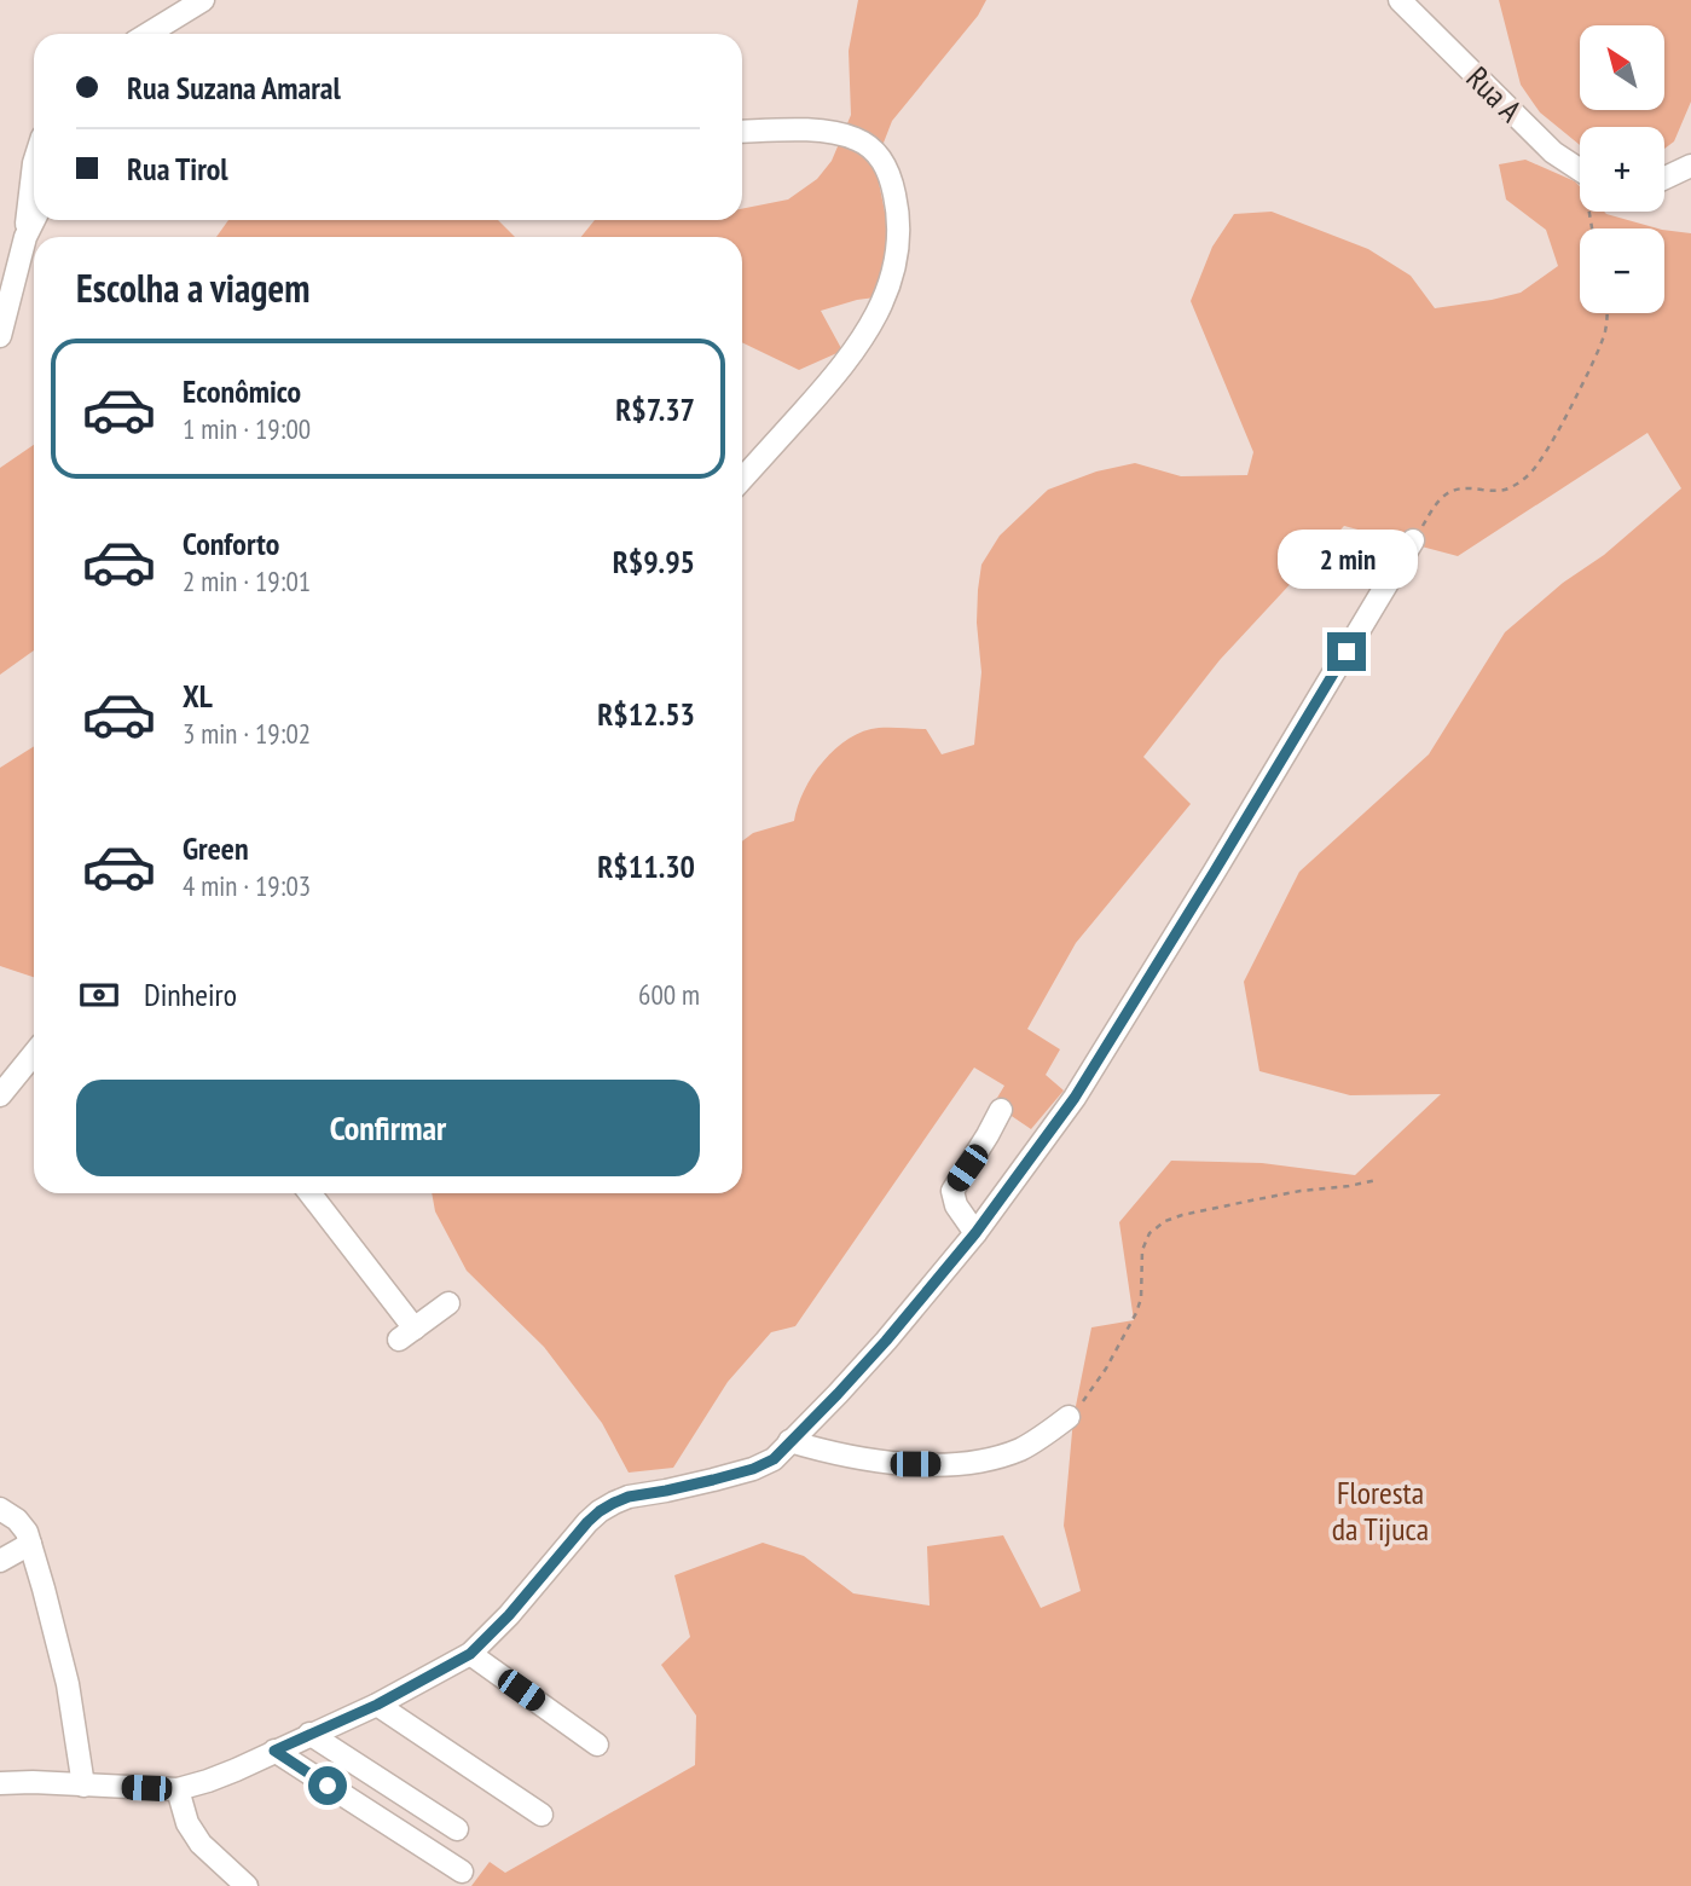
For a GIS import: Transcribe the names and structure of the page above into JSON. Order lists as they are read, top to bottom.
{
  "streets": {
    "street": ["Rua A"]
  },
  "parks": ["Floresta da Tijuca"],
  "north": "top left",
  "page": {
    "map_buttons": ["+", "−"],
    "banner": ["Rua Suzana Amaral", "Rua Tirol"],
    "heading": "Escolha a viagem",
    "list": [
      {
        "name": "Econômico",
        "note": "1 min · 19:00",
        "value": "R$7.37"
      },
      {
        "name": "Conforto",
        "note": "2 min · 19:01",
        "value": "R$9.95"
      },
      {
        "name": "XL",
        "note": "3 min · 19:02",
        "value": "R$12.53"
      },
      {
        "name": "Green",
        "note": "4 min · 19:03",
        "value": "R$11.30"
      }
    ],
    "bubble": "2 min",
    "pay": ["Dinheiro", "600 m"],
    "buttons": "Confirmar"
  }
}
